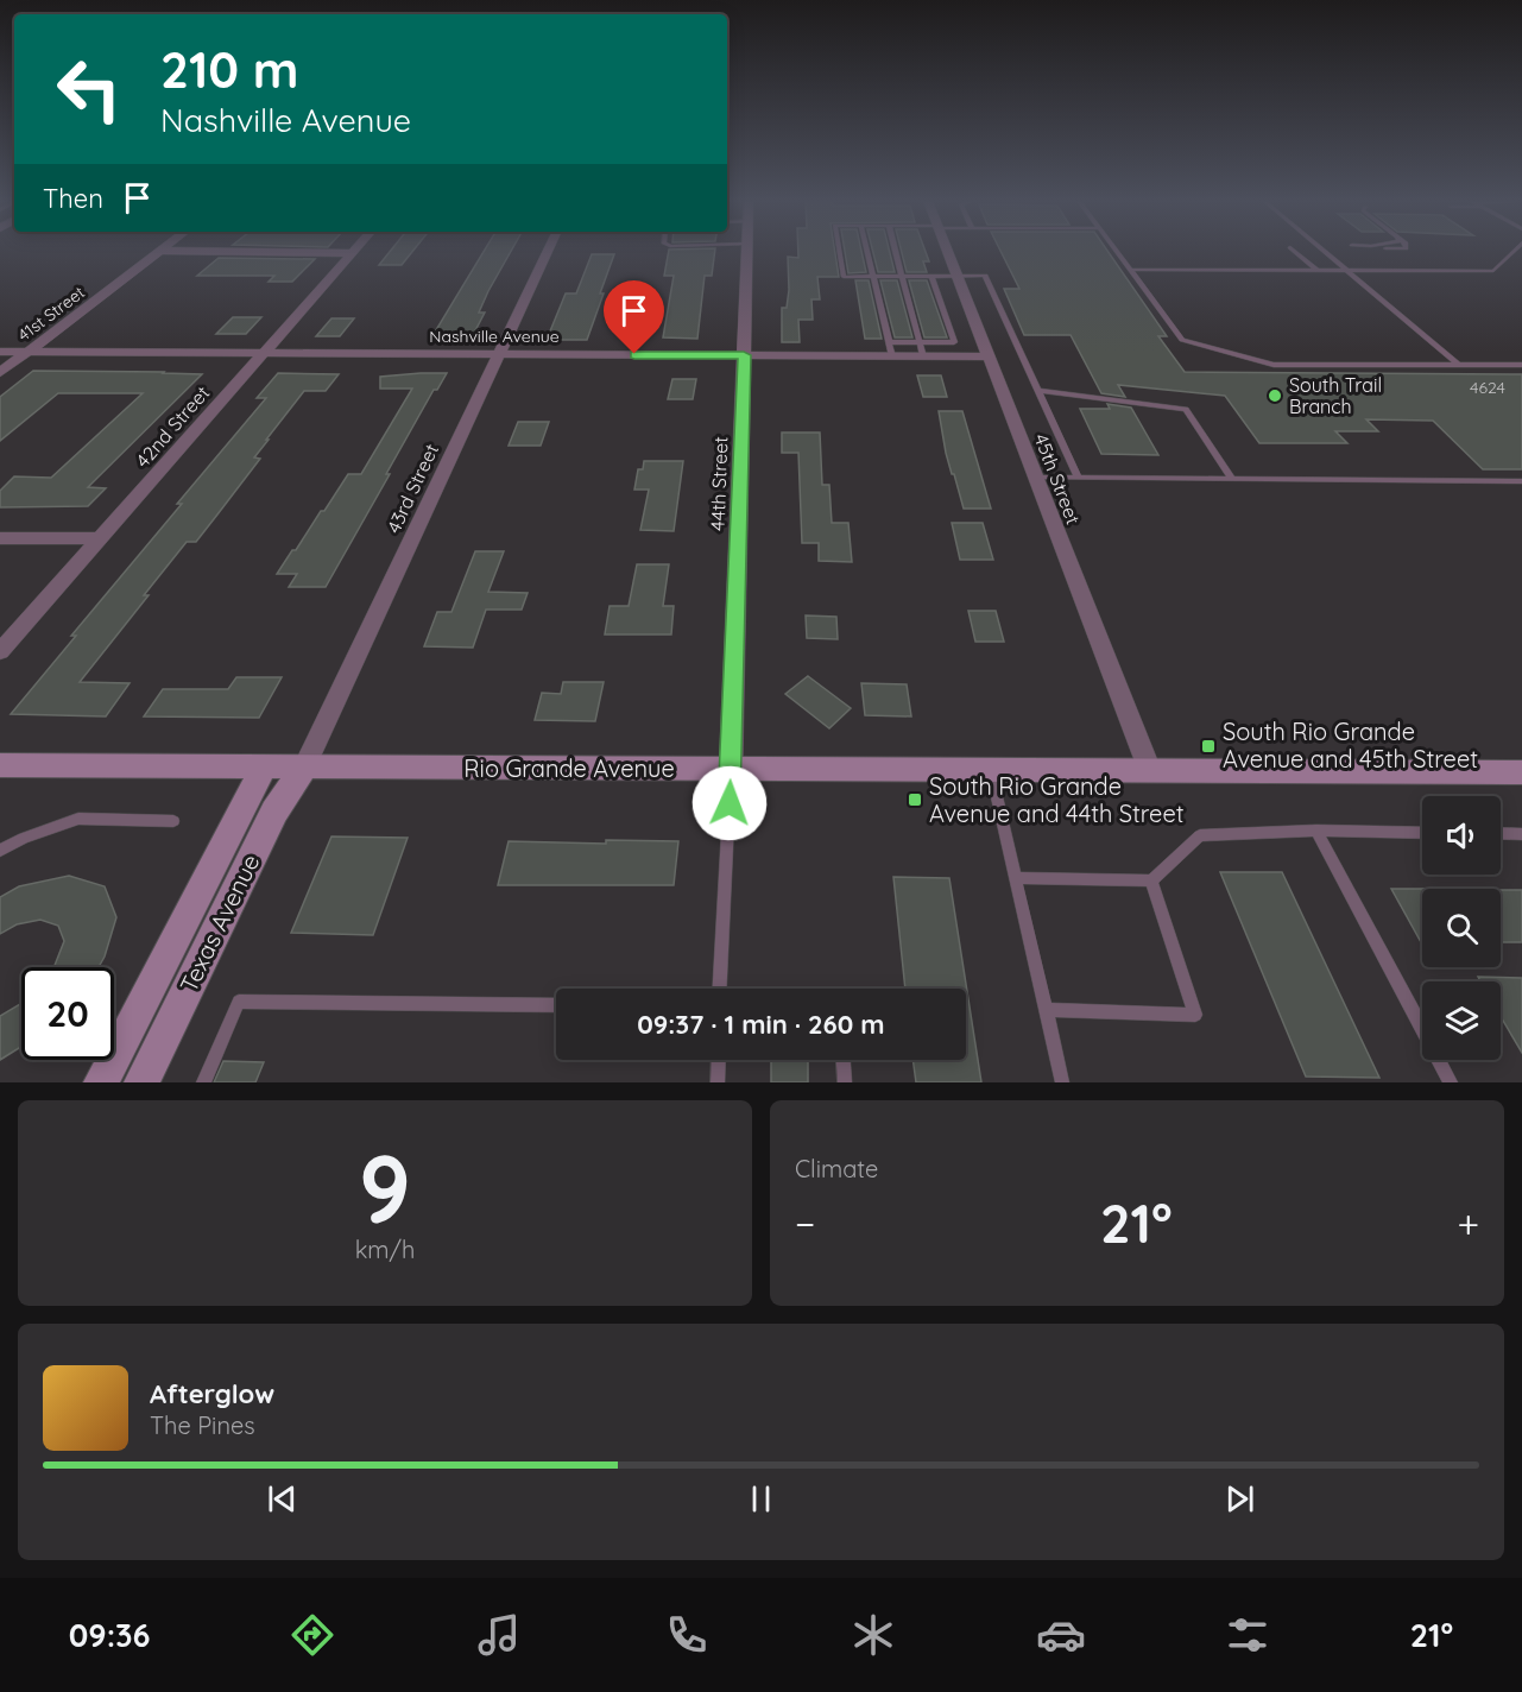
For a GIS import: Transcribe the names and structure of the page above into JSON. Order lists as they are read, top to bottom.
{
  "streets": {
    "street": [
      "41st Street",
      "Nashville Avenue",
      "42nd Street",
      "45th Street",
      "44th Street",
      "43rd Street",
      "Rio Grande Avenue",
      "Texas Avenue"
    ]
  },
  "crossings": [
    ["41st Street", "Nashville Avenue"],
    ["Nashville Avenue", "42nd Street"],
    ["Nashville Avenue", "45th Street"],
    ["Nashville Avenue", "44th Street"],
    ["Nashville Avenue", "43rd Street"],
    ["45th Street", "Rio Grande Avenue"],
    ["44th Street", "Rio Grande Avenue"],
    ["43rd Street", "Rio Grande Avenue"],
    ["43rd Street", "Texas Avenue"],
    ["Rio Grande Avenue", "Texas Avenue"]
  ],
  "places": {
    "other": ["South Trail Branch"],
    "transit": ["South Rio Grande Avenue and 45th Street", "South Rio Grande Avenue and 44th Street"]
  },
  "house_numbers": ["4624"],
  "page": {
    "turn": ["210 m", "Nashville Avenue"],
    "then": "Then",
    "limit": "20",
    "trip": "09:37 · 1 min · 260 m",
    "tile": [
      ["9", "km/h"],
      "Climate"
    ],
    "heat": ["−", "21°", "+"],
    "song": ["Afterglow", "The Pines"],
    "tabs": ["09:36", "21°"]
  }
}
